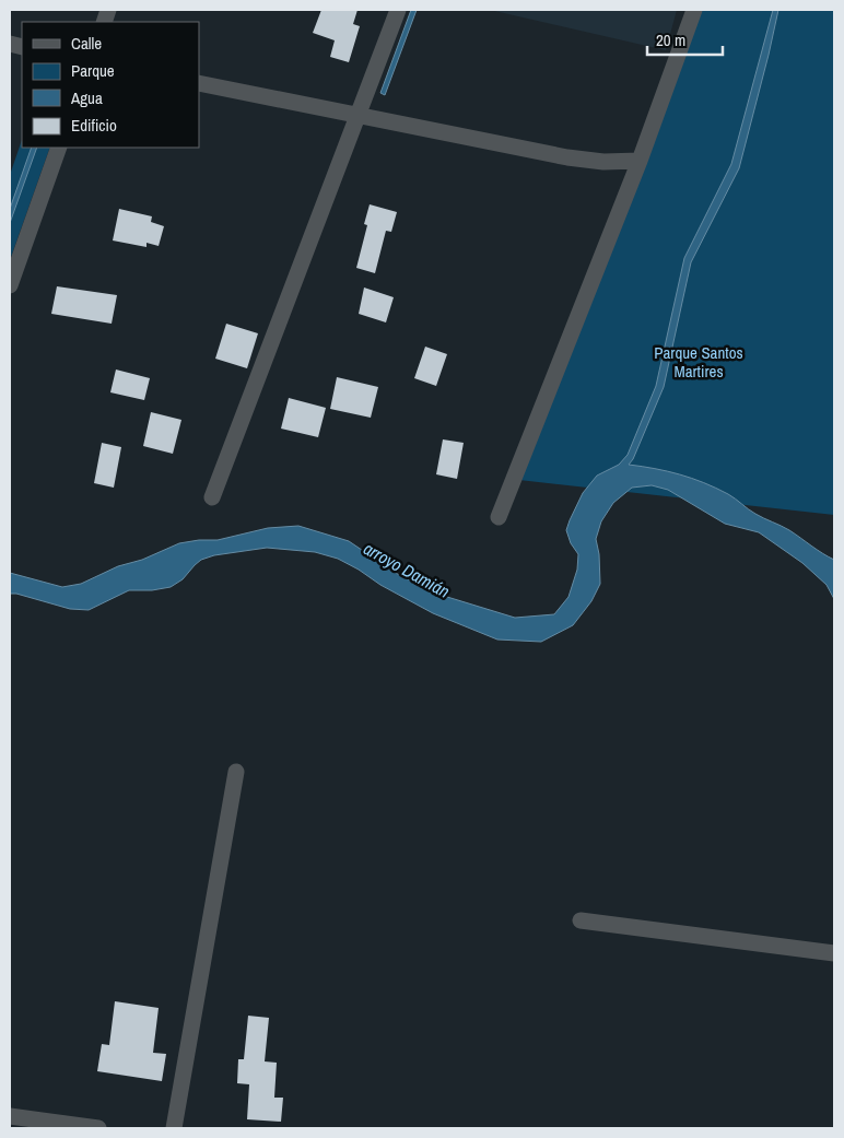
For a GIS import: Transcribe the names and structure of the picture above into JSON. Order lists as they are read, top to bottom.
{
  "water": ["arroyo Damián"],
  "parks": ["Parque Santos Martires"],
  "legend": [
    "Calle",
    "Parque",
    "Agua",
    "Edificio"
  ],
  "scale_bar": "20 m"
}
